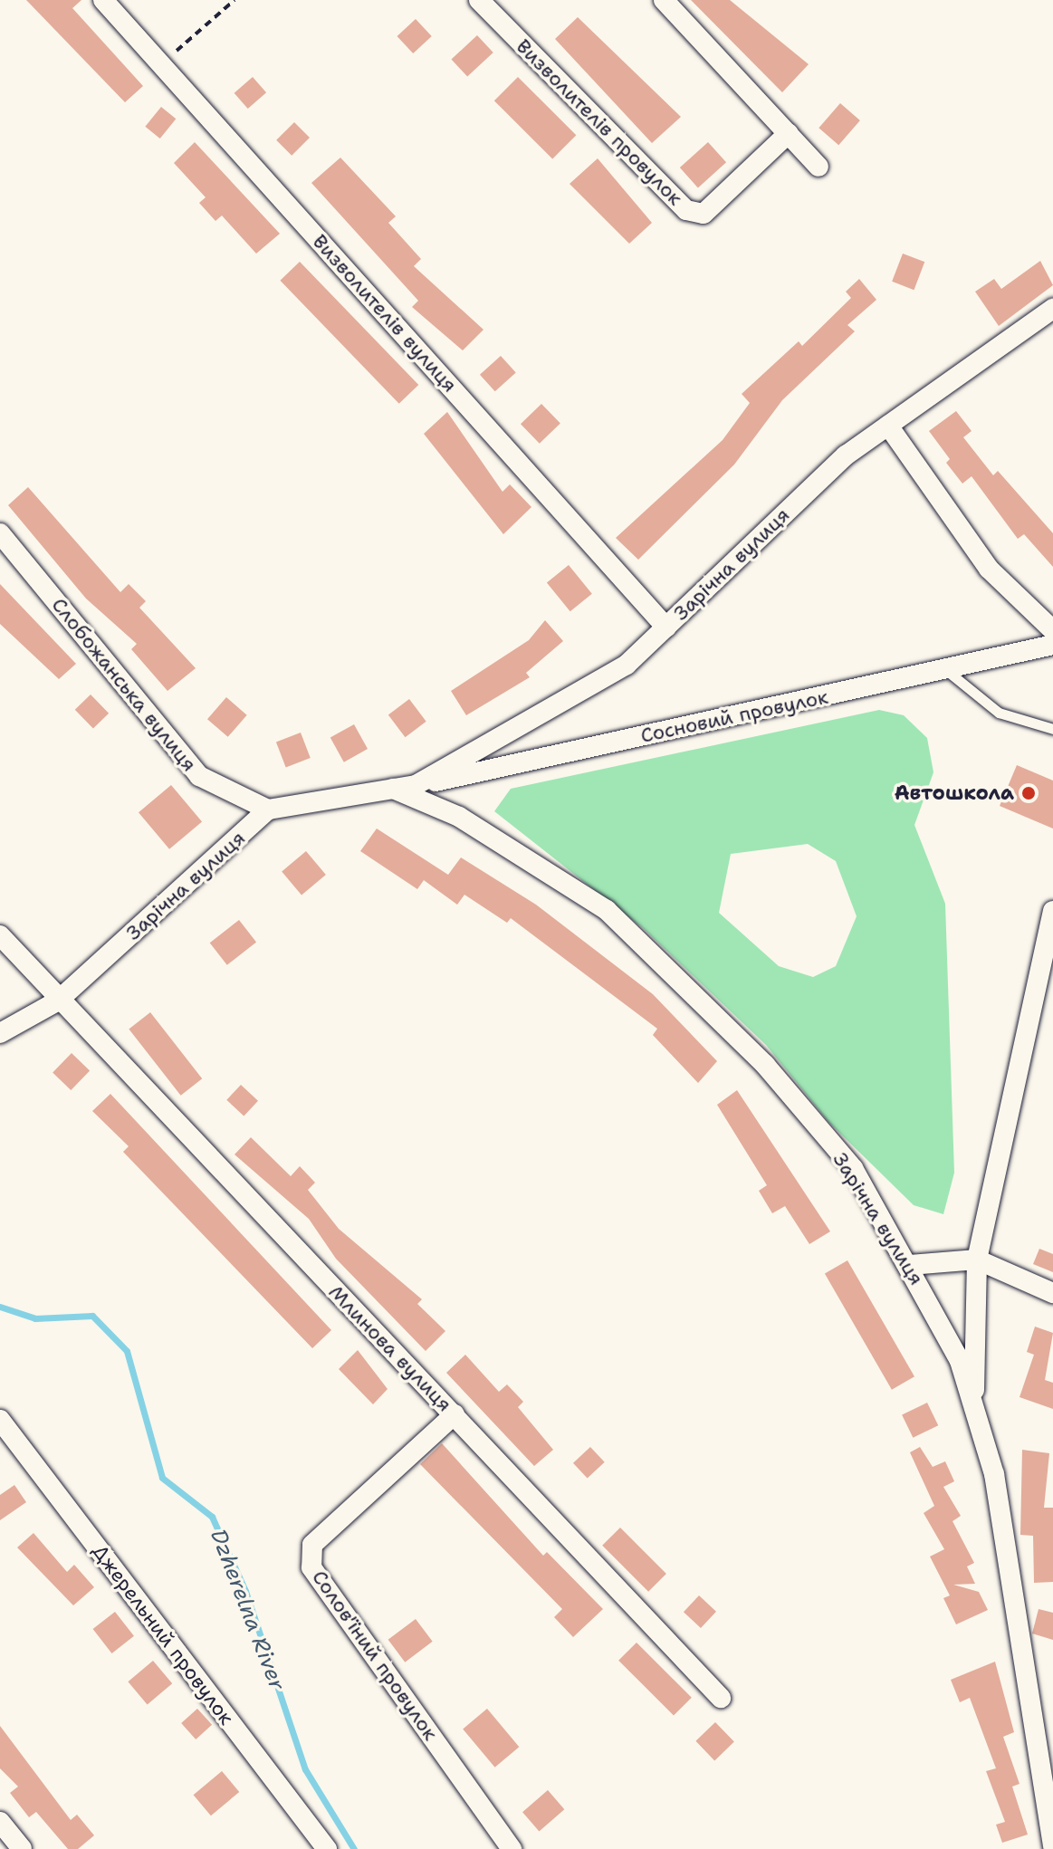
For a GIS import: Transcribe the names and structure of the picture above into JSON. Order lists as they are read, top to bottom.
{
  "streets": {
    "street": [
      "Визволителів провулок",
      "Визволителів вулиця",
      "Зарічна вулиця",
      "Слобожанська вулиця",
      "Сосновий провулок",
      "Млинова вулиця",
      "Джерельний провулок",
      "Солов'їний провулок"
    ]
  },
  "crossings": [
    ["Визволителів вулиця", "Зарічна вулиця"],
    ["Зарічна вулиця", "Слобожанська вулиця"],
    ["Зарічна вулиця", "Сосновий провулок"],
    ["Зарічна вулиця", "Млинова вулиця"],
    ["Млинова вулиця", "Солов'їний провулок"]
  ],
  "water": ["Dzherelna River"],
  "places": ["Автошкола"]
}
